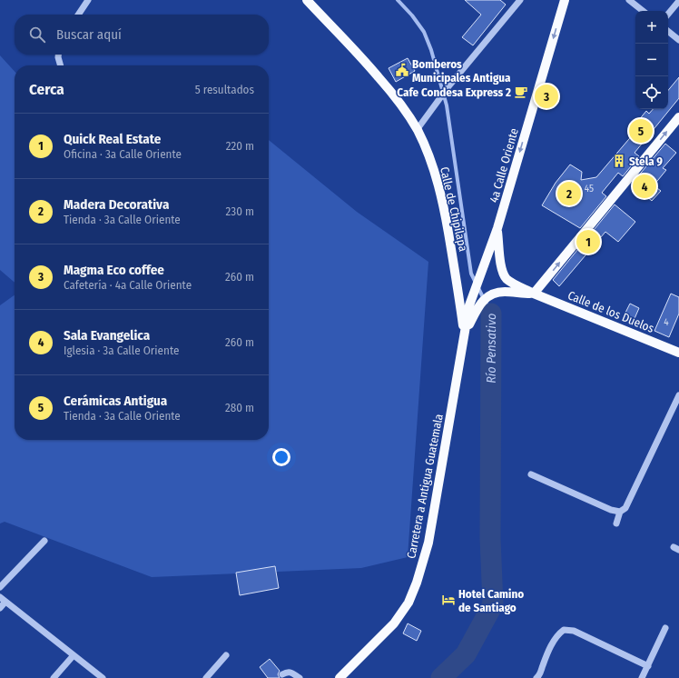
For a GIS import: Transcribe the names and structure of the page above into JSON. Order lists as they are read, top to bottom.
{
  "streets": {
    "main road": [
      "4a Calle Oriente",
      "Calle de Chipilapa",
      "Calle de los Duelos",
      "Carretera a Antigua Guatemala"
    ]
  },
  "crossings": [
    ["4a Calle Oriente", "Calle de Chipilapa"],
    ["4a Calle Oriente", "Calle de los Duelos"],
    ["4a Calle Oriente", "Carretera a Antigua Guatemala"],
    ["Calle de Chipilapa", "Calle de los Duelos"],
    ["Calle de Chipilapa", "Carretera a Antigua Guatemala"],
    ["Calle de los Duelos", "Carretera a Antigua Guatemala"]
  ],
  "one_way": ["4a Calle Oriente"],
  "water": ["Río Pensativo"],
  "places": {
    "public building": ["Bomberos Municipales Antigua"],
    "cafe": ["Cafe Condesa Express 2"],
    "building": ["Stela 9"],
    "hotel": ["Hotel Camino de Santiago"]
  },
  "house_numbers": ["45", "4"],
  "page": {
    "map_buttons": ["+", "−"],
    "search": "Buscar aquí",
    "heading": ["Cerca", "5 resultados"],
    "pins": [
      "3",
      "5",
      "4",
      "2",
      "1"
    ],
    "list": [
      {
        "mark": "1",
        "name": "Quick Real Estate",
        "note": "Oficina · 3a Calle Oriente",
        "value": "220 m"
      },
      {
        "mark": "2",
        "name": "Madera Decorativa",
        "note": "Tienda · 3a Calle Oriente",
        "value": "230 m"
      },
      {
        "mark": "3",
        "name": "Magma Eco coffee",
        "note": "Cafetería · 4a Calle Oriente",
        "value": "260 m"
      },
      {
        "mark": "4",
        "name": "Sala Evangelica",
        "note": "Iglesia · 3a Calle Oriente",
        "value": "260 m"
      },
      {
        "mark": "5",
        "name": "Cerámicas Antigua",
        "note": "Tienda · 3a Calle Oriente",
        "value": "280 m"
      }
    ]
  }
}
